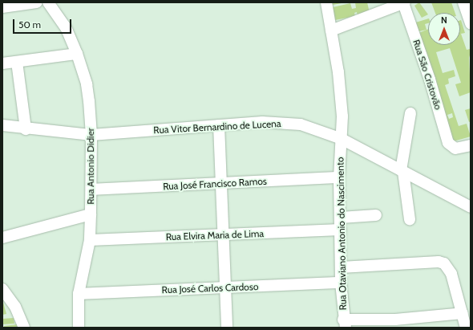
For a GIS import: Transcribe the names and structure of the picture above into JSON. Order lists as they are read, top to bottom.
{
  "streets": {
    "street": [
      "Rua São Cristovão",
      "Rua Vitor Bernardino de Lucena",
      "Rua Antonio Didier",
      "Rua José Francisco Ramos",
      "Rua Otaviano Antonio do Nascimento",
      "Rua Elvira Maria de Lima",
      "Rua José Carlos Cardoso"
    ]
  },
  "crossings": [
    ["Rua Vitor Bernardino de Lucena", "Rua Antonio Didier"],
    ["Rua Vitor Bernardino de Lucena", "Rua Otaviano Antonio do Nascimento"],
    ["Rua Antonio Didier", "Rua José Francisco Ramos"],
    ["Rua Antonio Didier", "Rua Elvira Maria de Lima"],
    ["Rua Antonio Didier", "Rua José Carlos Cardoso"],
    ["Rua José Francisco Ramos", "Rua Otaviano Antonio do Nascimento"],
    ["Rua Otaviano Antonio do Nascimento", "Rua Elvira Maria de Lima"],
    ["Rua Otaviano Antonio do Nascimento", "Rua José Carlos Cardoso"]
  ],
  "scale_bar": "50 m",
  "north": "top"
}
